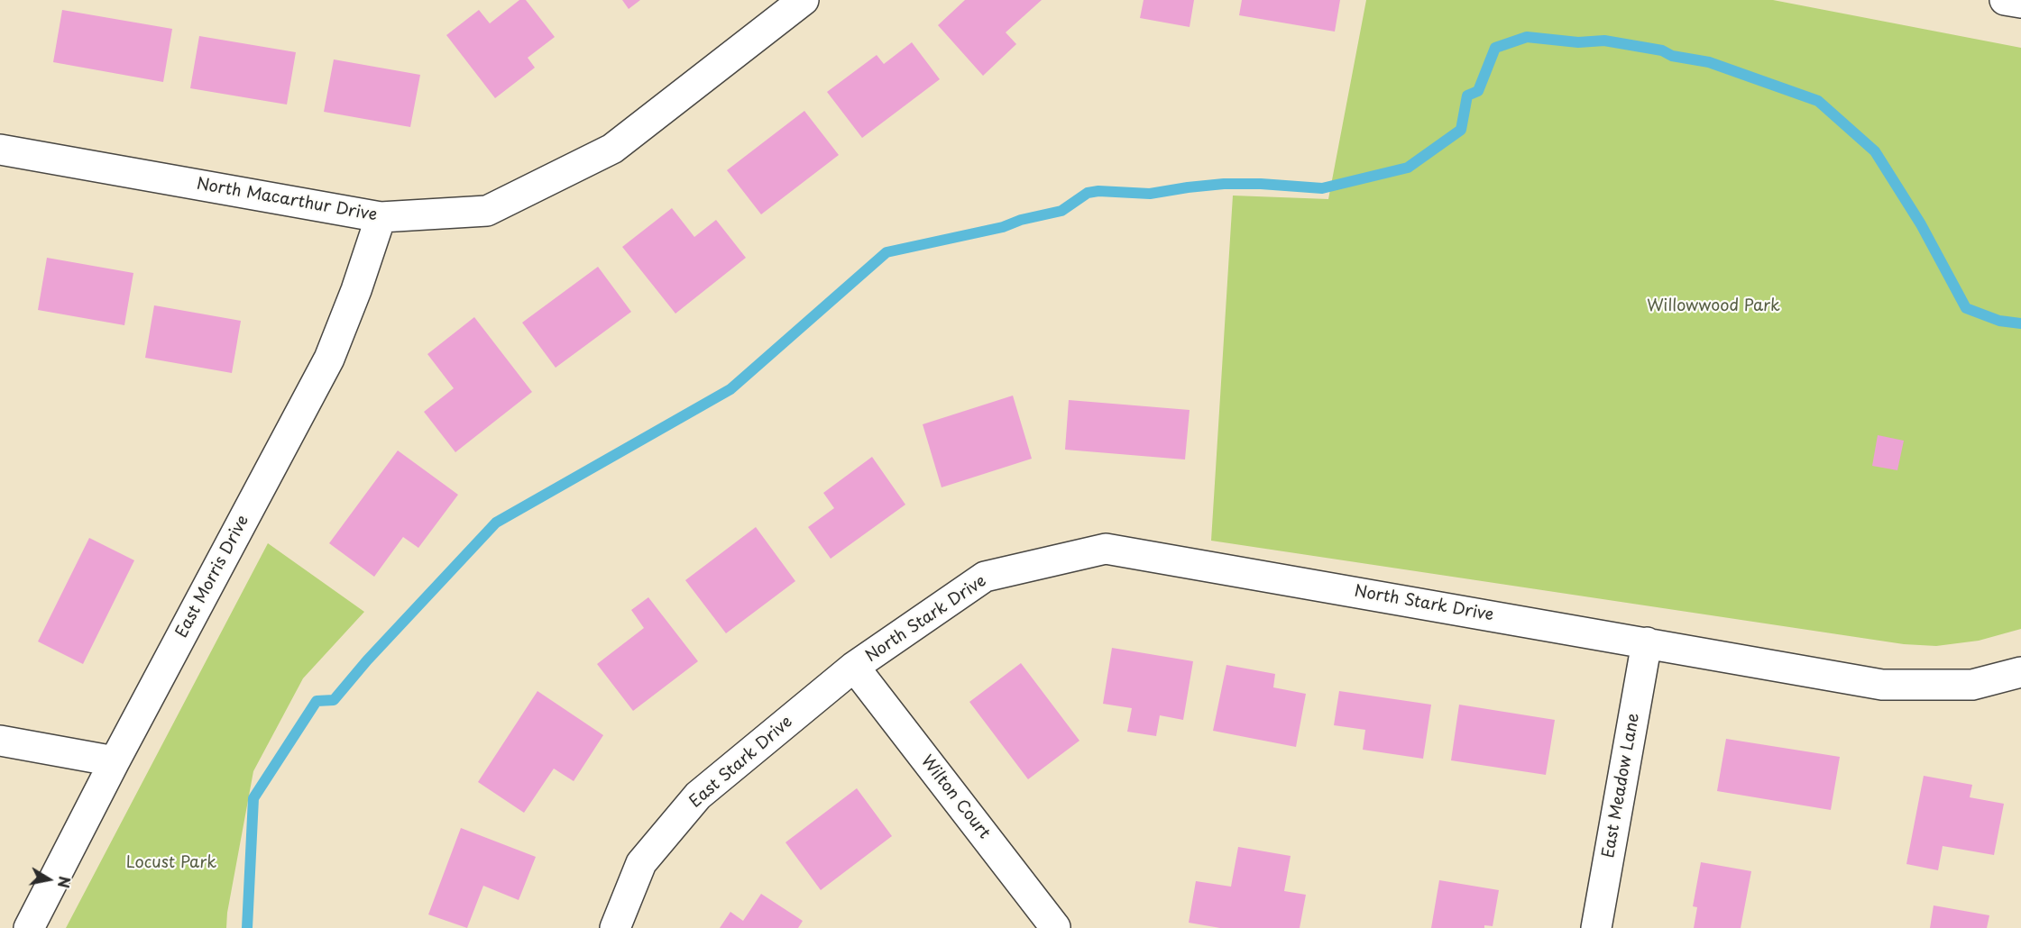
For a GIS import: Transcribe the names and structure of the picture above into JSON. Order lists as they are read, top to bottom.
{
  "streets": {
    "street": [
      "North Macarthur Drive",
      "East Morris Drive",
      "North Stark Drive",
      "East Stark Drive",
      "East Meadow Lane",
      "Wilton Court"
    ]
  },
  "crossings": [
    ["North Macarthur Drive", "East Morris Drive"],
    ["North Stark Drive", "East Stark Drive"],
    ["North Stark Drive", "East Meadow Lane"],
    ["North Stark Drive", "Wilton Court"],
    ["East Stark Drive", "Wilton Court"]
  ],
  "parks": ["Willowwood Park", "Locust Park"],
  "north": "right"
}
